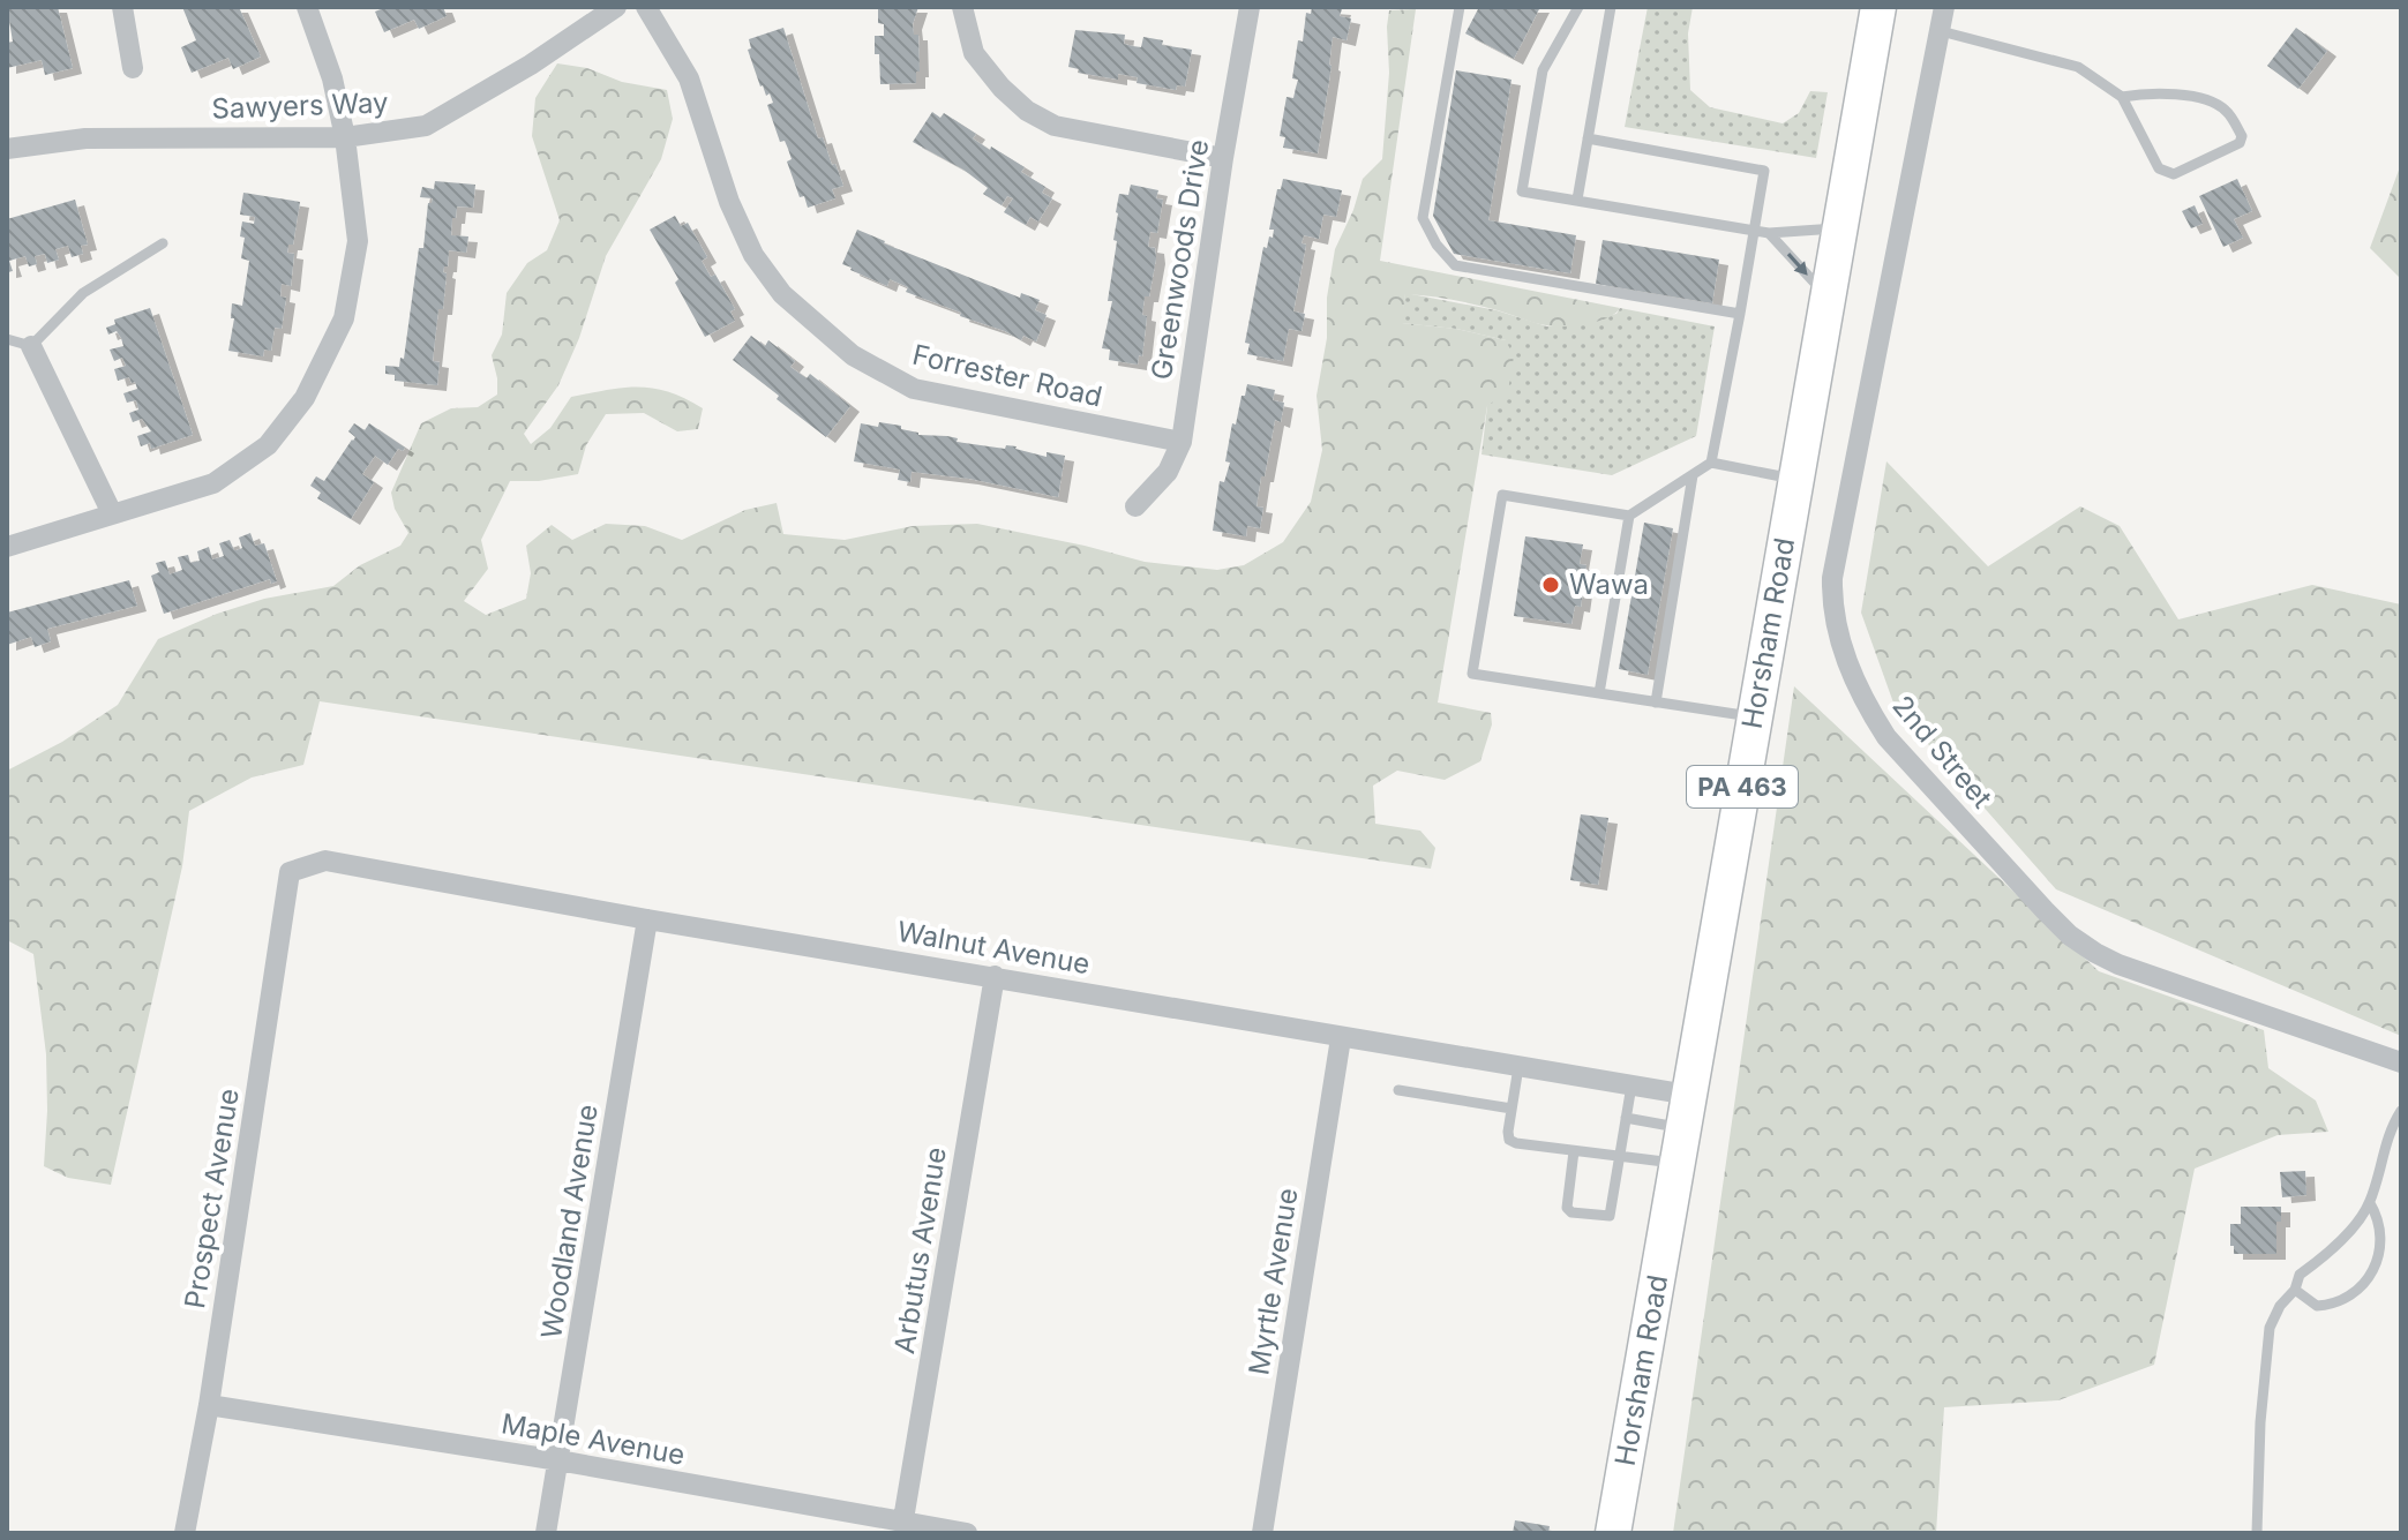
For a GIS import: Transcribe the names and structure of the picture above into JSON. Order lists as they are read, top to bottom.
{
  "streets": {
    "main road": ["Horsham Road", "PA 463"],
    "street": [
      "Sawyers Way",
      "Greenwoods Drive",
      "Forrester Road",
      "2nd Street",
      "Walnut Avenue",
      "Prospect Avenue",
      "Woodland Avenue",
      "Arbutus Avenue",
      "Myrtle Avenue",
      "Maple Avenue"
    ]
  },
  "crossings": [
    ["Greenwoods Drive", "Forrester Road"],
    ["Horsham Road", "Walnut Avenue"],
    ["Walnut Avenue", "Prospect Avenue"],
    ["Walnut Avenue", "Woodland Avenue"],
    ["Walnut Avenue", "Arbutus Avenue"],
    ["Walnut Avenue", "Myrtle Avenue"],
    ["Prospect Avenue", "Maple Avenue"],
    ["Woodland Avenue", "Maple Avenue"],
    ["Arbutus Avenue", "Maple Avenue"]
  ],
  "places": ["Wawa"]
}
